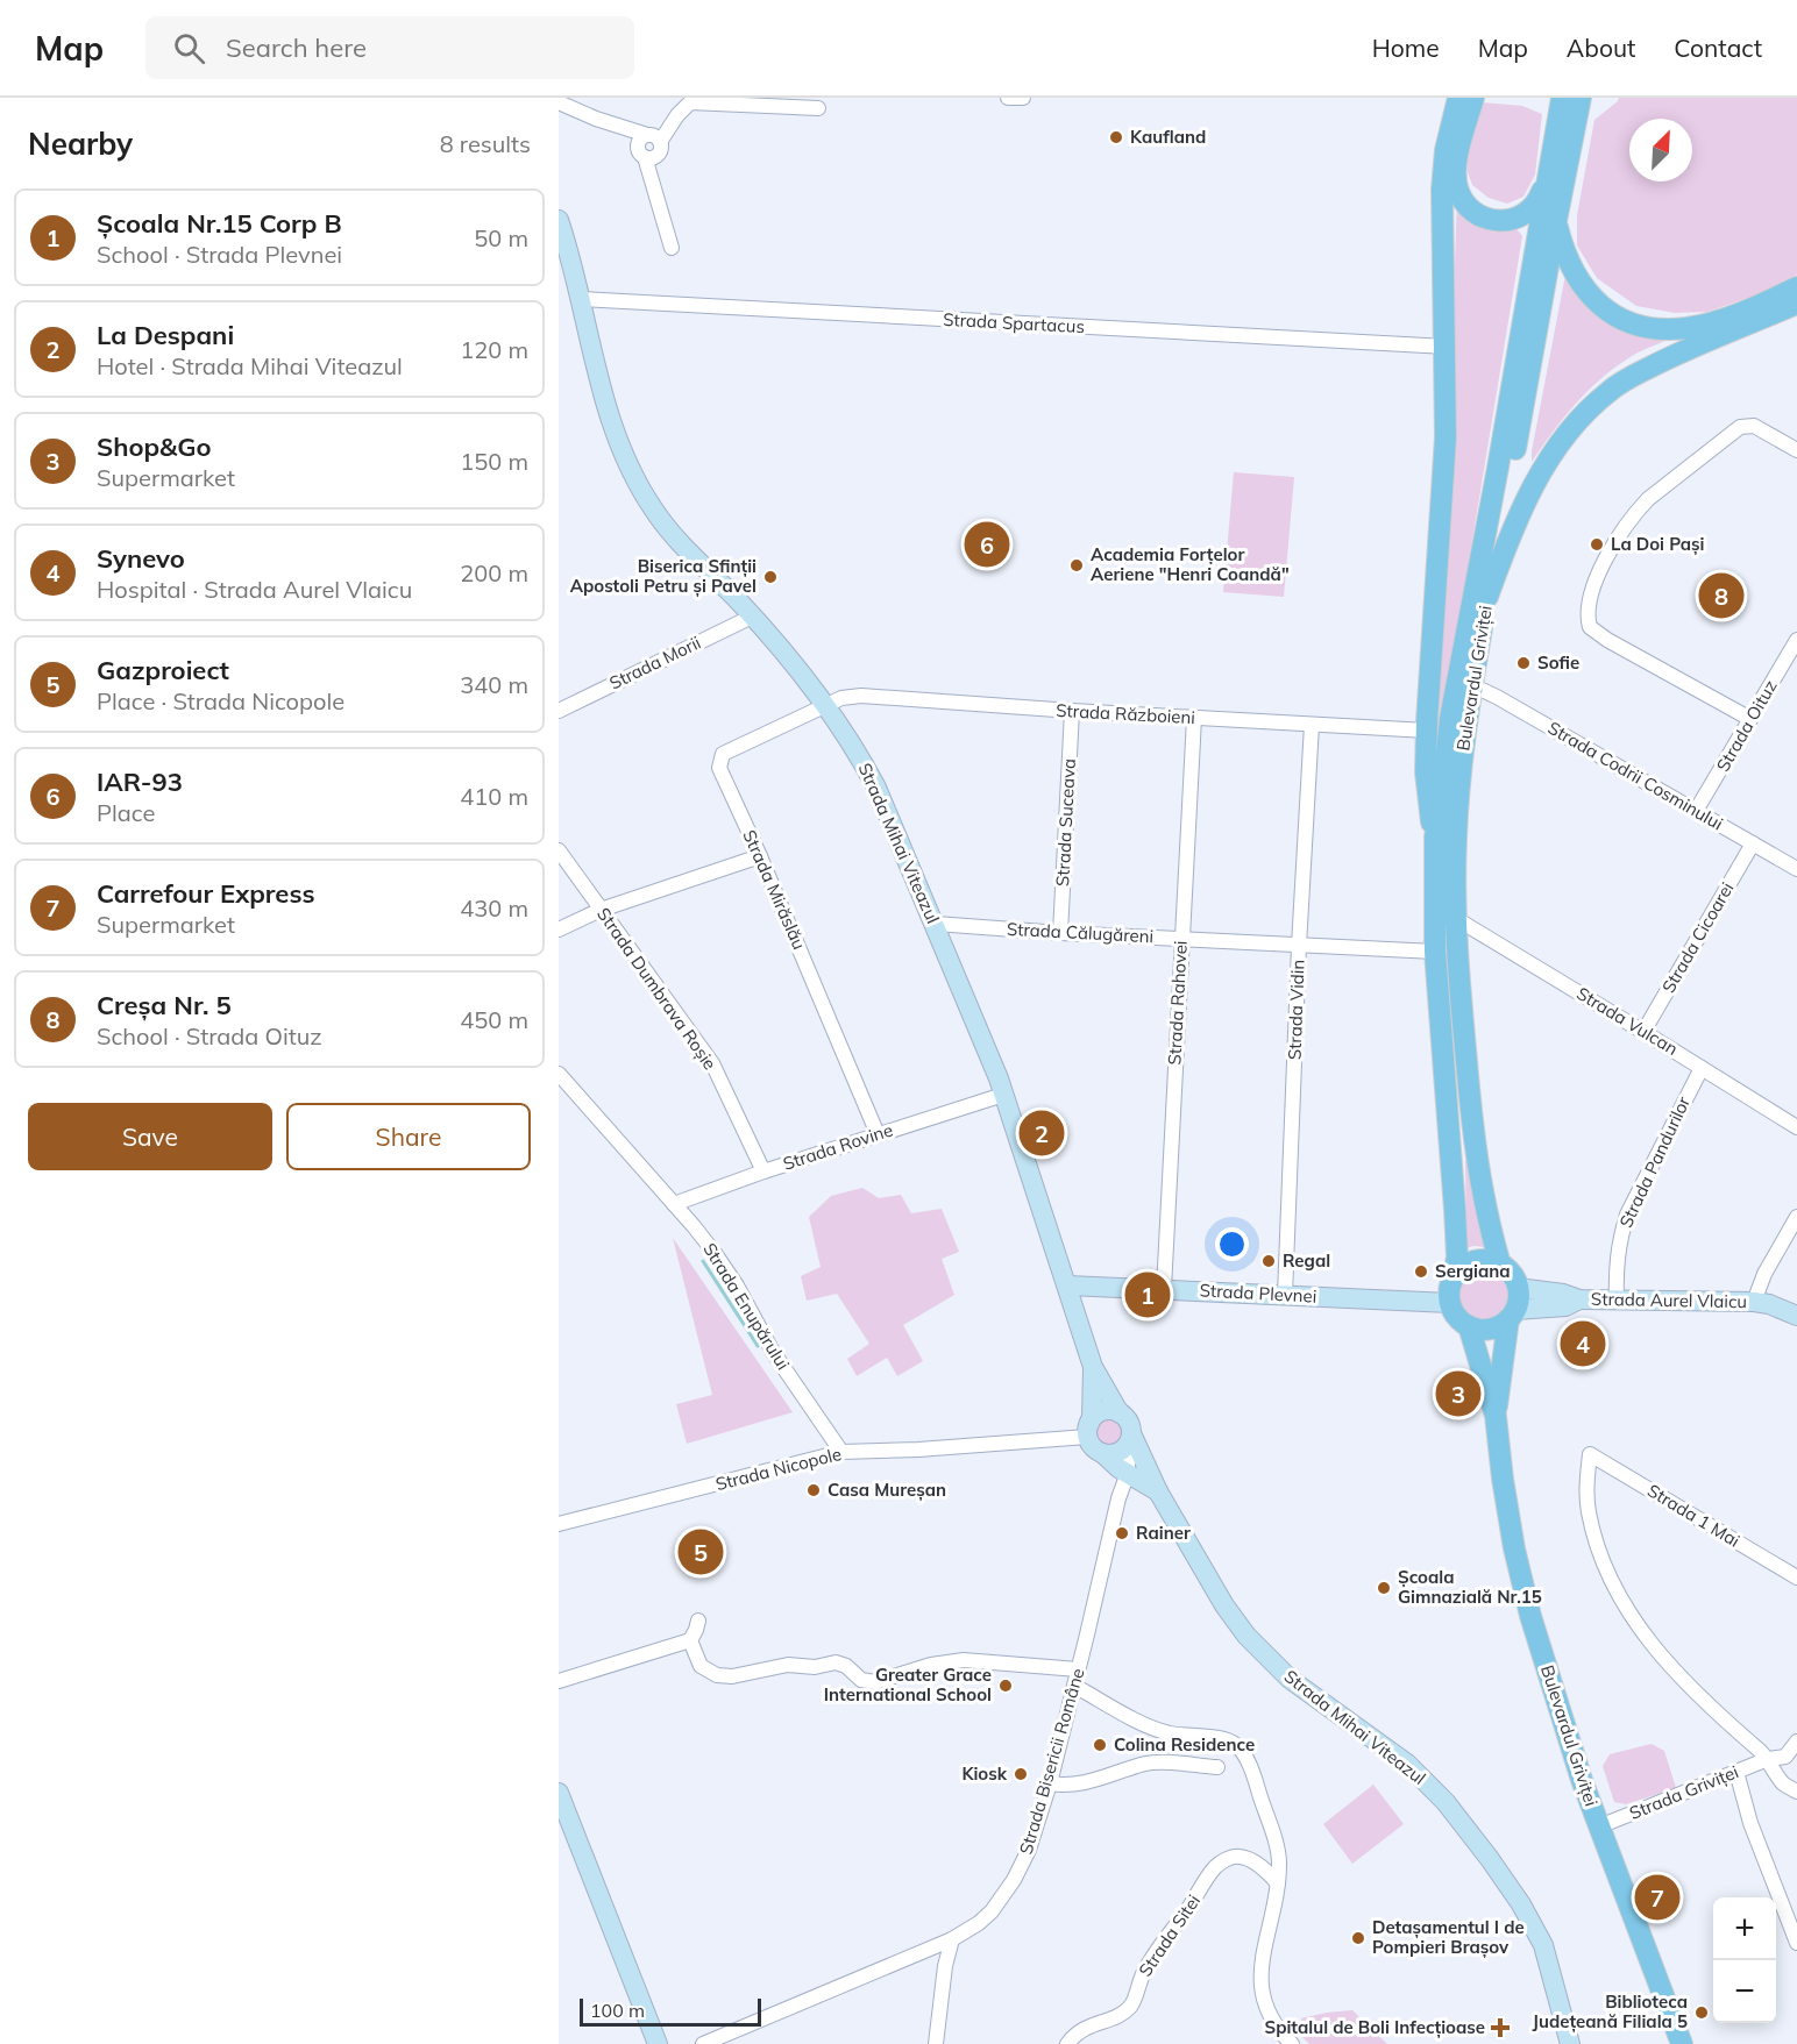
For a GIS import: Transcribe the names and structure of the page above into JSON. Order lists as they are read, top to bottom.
{
  "streets": {
    "main road": ["Bulevardul Griviței"],
    "street": [
      "Strada Spartacus",
      "Strada Morii",
      "Strada Războieni",
      "Strada Oituz",
      "Strada Codrii Cosminului",
      "Strada Suceava",
      "Strada Mihai Viteazul",
      "Strada Mirăslău",
      "Strada Călugăreni",
      "Strada Cicoarei",
      "Strada Dumbrava Roșie",
      "Strada Rahovei",
      "Strada Vidin",
      "Strada Vulcan",
      "Strada Rovine",
      "Strada Pandurilor",
      "Strada Plevnei",
      "Strada Aurel Vlaicu",
      "Strada Enupărului",
      "Strada Nicopole",
      "Strada 1 Mai",
      "Strada Bisericii Române",
      "Strada Griviței",
      "Strada Sitei"
    ]
  },
  "crossings": [
    ["Strada Spartacus", "Bulevardul Griviței"],
    ["Strada Spartacus", "Strada Mihai Viteazul"],
    ["Strada Morii", "Strada Mihai Viteazul"],
    ["Bulevardul Griviței", "Strada Războieni"],
    ["Bulevardul Griviței", "Strada Codrii Cosminului"],
    ["Bulevardul Griviței", "Strada Călugăreni"],
    ["Bulevardul Griviței", "Strada Vulcan"],
    ["Bulevardul Griviței", "Strada Plevnei"],
    ["Bulevardul Griviței", "Strada Aurel Vlaicu"],
    ["Bulevardul Griviței", "Strada Griviței"],
    ["Strada Războieni", "Strada Suceava"],
    ["Strada Războieni", "Strada Mihai Viteazul"],
    ["Strada Războieni", "Strada Mirăslău"],
    ["Strada Războieni", "Strada Rahovei"],
    ["Strada Războieni", "Strada Vidin"],
    ["Strada Oituz", "Strada Codrii Cosminului"],
    ["Strada Codrii Cosminului", "Strada Cicoarei"],
    ["Strada Suceava", "Strada Călugăreni"],
    ["Strada Mihai Viteazul", "Strada Mirăslău"],
    ["Strada Mihai Viteazul", "Strada Călugăreni"],
    ["Strada Mihai Viteazul", "Strada Rovine"],
    ["Strada Mihai Viteazul", "Strada Plevnei"],
    ["Strada Mihai Viteazul", "Strada Nicopole"],
    ["Strada Mihai Viteazul", "Strada Bisericii Române"],
    ["Strada Mirăslău", "Strada Rovine"],
    ["Strada Călugăreni", "Strada Rahovei"],
    ["Strada Călugăreni", "Strada Vidin"],
    ["Strada Cicoarei", "Strada Vulcan"],
    ["Strada Dumbrava Roșie", "Strada Rovine"],
    ["Strada Rahovei", "Strada Plevnei"],
    ["Strada Vidin", "Strada Plevnei"],
    ["Strada Vulcan", "Strada Pandurilor"],
    ["Strada Rovine", "Strada Enupărului"],
    ["Strada Pandurilor", "Strada Aurel Vlaicu"],
    ["Strada Plevnei", "Strada Aurel Vlaicu"],
    ["Strada Enupărului", "Strada Nicopole"],
    ["Strada Nicopole", "Strada Bisericii Române"],
    ["Strada 1 Mai", "Strada Griviței"]
  ],
  "places": {
    "other": [
      "Kaufland",
      "La Doi Pași",
      "Academia Forțelor Aeriene \"Henri Coandă\"",
      "Biserica Sfinții Apostoli Petru și Pavel",
      "Sofie",
      "Regal",
      "Sergiana",
      "Casa Mureșan",
      "Rainer",
      "Școala Gimnazială Nr.15",
      "Greater Grace International School",
      "Colina Residence",
      "Kiosk",
      "Detașamentul I de Pompieri Brașov",
      "Biblioteca Județeană Filiala 5"
    ],
    "health": ["Spitalul de Boli Infecțioase"]
  },
  "scale_bar": "100 m",
  "north": "top right",
  "page": {
    "header": "Map",
    "search": "Search here",
    "nav": [
      "Home",
      "Map",
      "About",
      "Contact"
    ],
    "heading": ["Nearby", "8 results"],
    "list": [
      {
        "mark": "1",
        "name": "Școala Nr.15 Corp B",
        "note": "School · Strada Plevnei",
        "value": "50 m"
      },
      {
        "mark": "2",
        "name": "La Despani",
        "note": "Hotel · Strada Mihai Viteazul",
        "value": "120 m"
      },
      {
        "mark": "3",
        "name": "Shop&Go",
        "note": "Supermarket",
        "value": "150 m"
      },
      {
        "mark": "4",
        "name": "Synevo",
        "note": "Hospital · Strada Aurel Vlaicu",
        "value": "200 m"
      },
      {
        "mark": "5",
        "name": "Gazproiect",
        "note": "Place · Strada Nicopole",
        "value": "340 m"
      },
      {
        "mark": "6",
        "name": "IAR-93",
        "note": "Place",
        "value": "410 m"
      },
      {
        "mark": "7",
        "name": "Carrefour Express",
        "note": "Supermarket",
        "value": "430 m"
      },
      {
        "mark": "8",
        "name": "Creșa Nr. 5",
        "note": "School · Strada Oituz",
        "value": "450 m"
      }
    ],
    "pins": [
      "6",
      "8",
      "2",
      "1",
      "4",
      "3",
      "5",
      "7"
    ],
    "buttons": ["Save", "Share"],
    "map_buttons": ["+", "−"],
    "scale": "100 m"
  }
}
